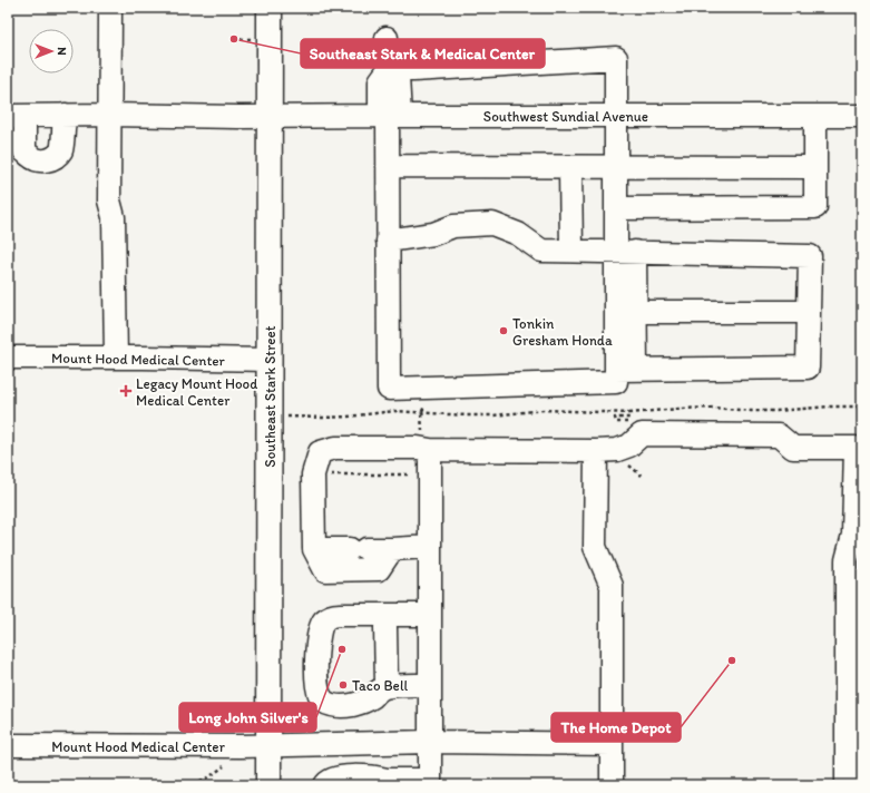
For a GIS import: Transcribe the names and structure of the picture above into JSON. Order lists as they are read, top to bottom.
{
  "streets": {
    "main road": ["Southeast Stark Street"],
    "street": ["Southwest Sundial Avenue", "Mount Hood Medical Center"]
  },
  "crossings": [
    ["Southwest Sundial Avenue", "Southeast Stark Street"],
    ["Mount Hood Medical Center", "Southeast Stark Street"]
  ],
  "places": {
    "other": [
      "Southeast Stark & Medical Center",
      "Tonkin Gresham Honda",
      "Long John Silver's",
      "The Home Depot",
      "Taco Bell"
    ],
    "health": ["Legacy Mount Hood Medical Center"]
  },
  "north": "right"
}
